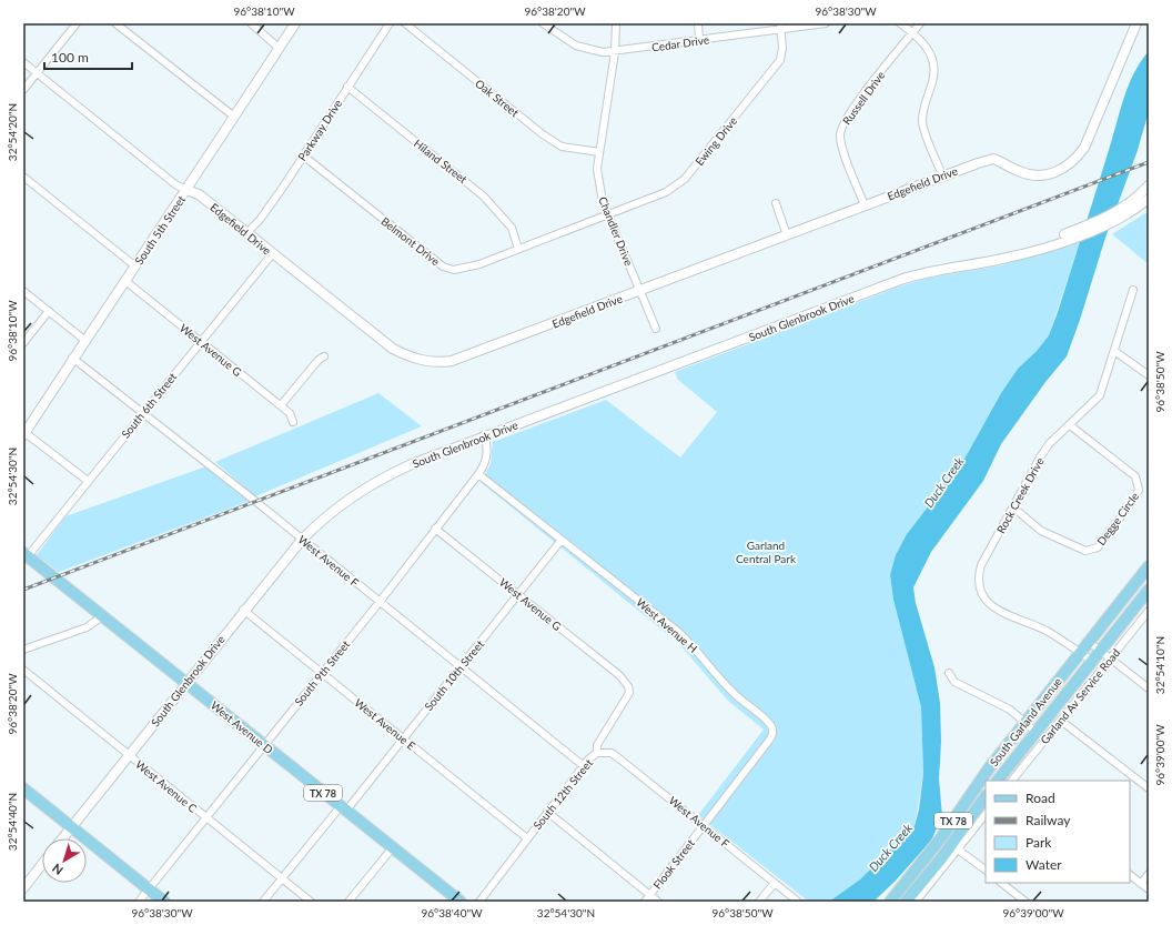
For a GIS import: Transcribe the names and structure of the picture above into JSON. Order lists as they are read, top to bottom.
{
  "streets": {
    "main road": ["South Garland Avenue", "West Avenue D", "TX 78"],
    "street": [
      "Cedar Drive",
      "Oak Street",
      "Russell Drive",
      "Parkway Drive",
      "Ewing Drive",
      "Hiland Street",
      "Edgefield Drive",
      "South 5th Street",
      "Chandler Drive",
      "Belmont Drive",
      "South Glenbrook Drive",
      "West Avenue G",
      "South 6th Street",
      "Rock Creek Drive",
      "Degge Circle",
      "West Avenue F",
      "West Avenue H",
      "South 9th Street",
      "South 10th Street",
      "Garland Av Service Road",
      "West Avenue E",
      "West Avenue C",
      "South 12th Street",
      "Flook Street"
    ]
  },
  "crossings": [
    ["Cedar Drive", "Ewing Drive"],
    ["Cedar Drive", "Chandler Drive"],
    ["Oak Street", "Chandler Drive"],
    ["Russell Drive", "Edgefield Drive"],
    ["Parkway Drive", "Hiland Street"],
    ["Parkway Drive", "Edgefield Drive"],
    ["Parkway Drive", "Belmont Drive"],
    ["Ewing Drive", "Chandler Drive"],
    ["Ewing Drive", "Belmont Drive"],
    ["Hiland Street", "Belmont Drive"],
    ["Edgefield Drive", "South 5th Street"],
    ["Edgefield Drive", "Chandler Drive"],
    ["Edgefield Drive", "South 6th Street"],
    ["South 5th Street", "West Avenue G"],
    ["South 5th Street", "West Avenue F"],
    ["Chandler Drive", "Belmont Drive"],
    ["South Glenbrook Drive", "West Avenue F"],
    ["South Glenbrook Drive", "South 9th Street"],
    ["South Glenbrook Drive", "West Avenue E"],
    ["South Glenbrook Drive", "West Avenue D"],
    ["South Glenbrook Drive", "West Avenue C"],
    ["West Avenue G", "South 6th Street"],
    ["West Avenue G", "South 9th Street"],
    ["West Avenue G", "South 10th Street"],
    ["West Avenue G", "South 12th Street"],
    ["South 6th Street", "West Avenue F"],
    ["South 6th Street", "West Avenue D"],
    ["Rock Creek Drive", "Degge Circle"],
    ["Rock Creek Drive", "South Garland Avenue"],
    ["West Avenue F", "West Avenue H"],
    ["West Avenue F", "South 9th Street"],
    ["West Avenue F", "South 10th Street"],
    ["West Avenue F", "South 12th Street"],
    ["West Avenue F", "Flook Street"],
    ["West Avenue H", "South 9th Street"],
    ["West Avenue H", "South 10th Street"],
    ["West Avenue H", "Flook Street"],
    ["South 9th Street", "West Avenue E"],
    ["South 9th Street", "West Avenue D"],
    ["South 9th Street", "West Avenue C"],
    ["South 10th Street", "West Avenue E"],
    ["South 10th Street", "West Avenue D"],
    ["South 10th Street", "West Avenue C"],
    ["West Avenue E", "South 12th Street"]
  ],
  "water": ["Duck Creek"],
  "parks": ["Garland Central Park"],
  "legend": [
    "Road",
    "Railway",
    "Park",
    "Water"
  ],
  "scale_bar": "100 m",
  "north": "bottom left",
  "coordinates": [
    "96°38'10\"W",
    "96°38'20\"W",
    "96°38'30\"W",
    "32°54'20\"N",
    "96°38'50\"W",
    "32°54'30\"N",
    "32°54'10\"N",
    "96°39'00\"W",
    "32°54'40\"N",
    "96°38'40\"W"
  ]
}
